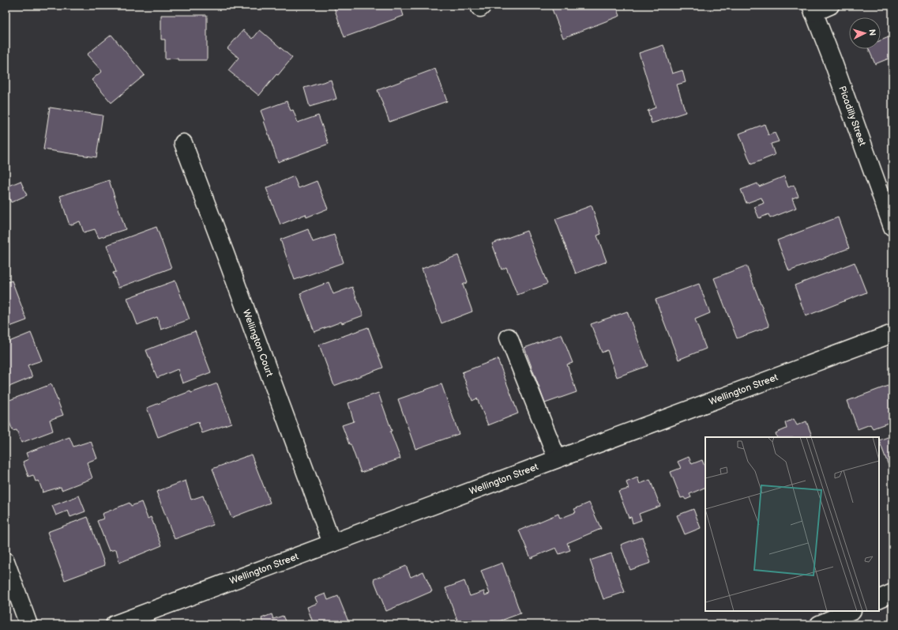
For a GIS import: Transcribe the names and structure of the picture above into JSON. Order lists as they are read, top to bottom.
{
  "streets": {
    "main road": ["Picadilly Street", "Wellington Court", "Wellington Street"]
  },
  "crossings": [
    ["Wellington Court", "Wellington Street"]
  ],
  "north": "right"
}
